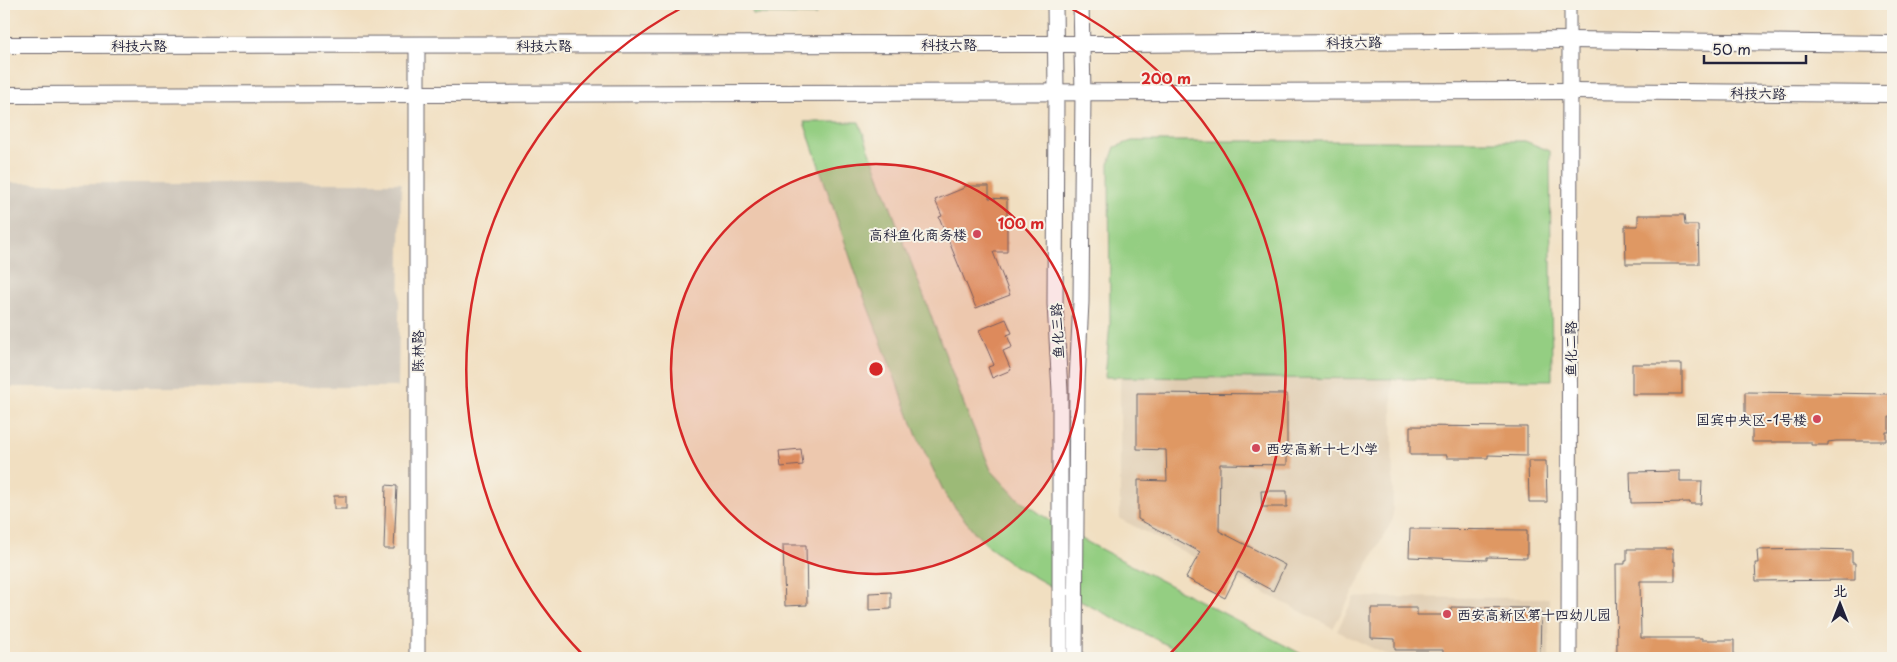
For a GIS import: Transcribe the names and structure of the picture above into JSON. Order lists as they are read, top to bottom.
{
  "streets": {
    "main road": ["科技六路"],
    "street": ["鱼化三路", "鱼化二路", "陈林路"]
  },
  "crossings": [
    ["科技六路", "鱼化三路"],
    ["科技六路", "鱼化二路"],
    ["科技六路", "陈林路"]
  ],
  "places": [
    "高科鱼化商务楼",
    "国宾中央区-1号楼",
    "西安高新十七小学",
    "西安高新区第十四幼儿园"
  ],
  "scale_bar": "50 m",
  "north": "top",
  "rings": ["200 m", "100 m"]
}
